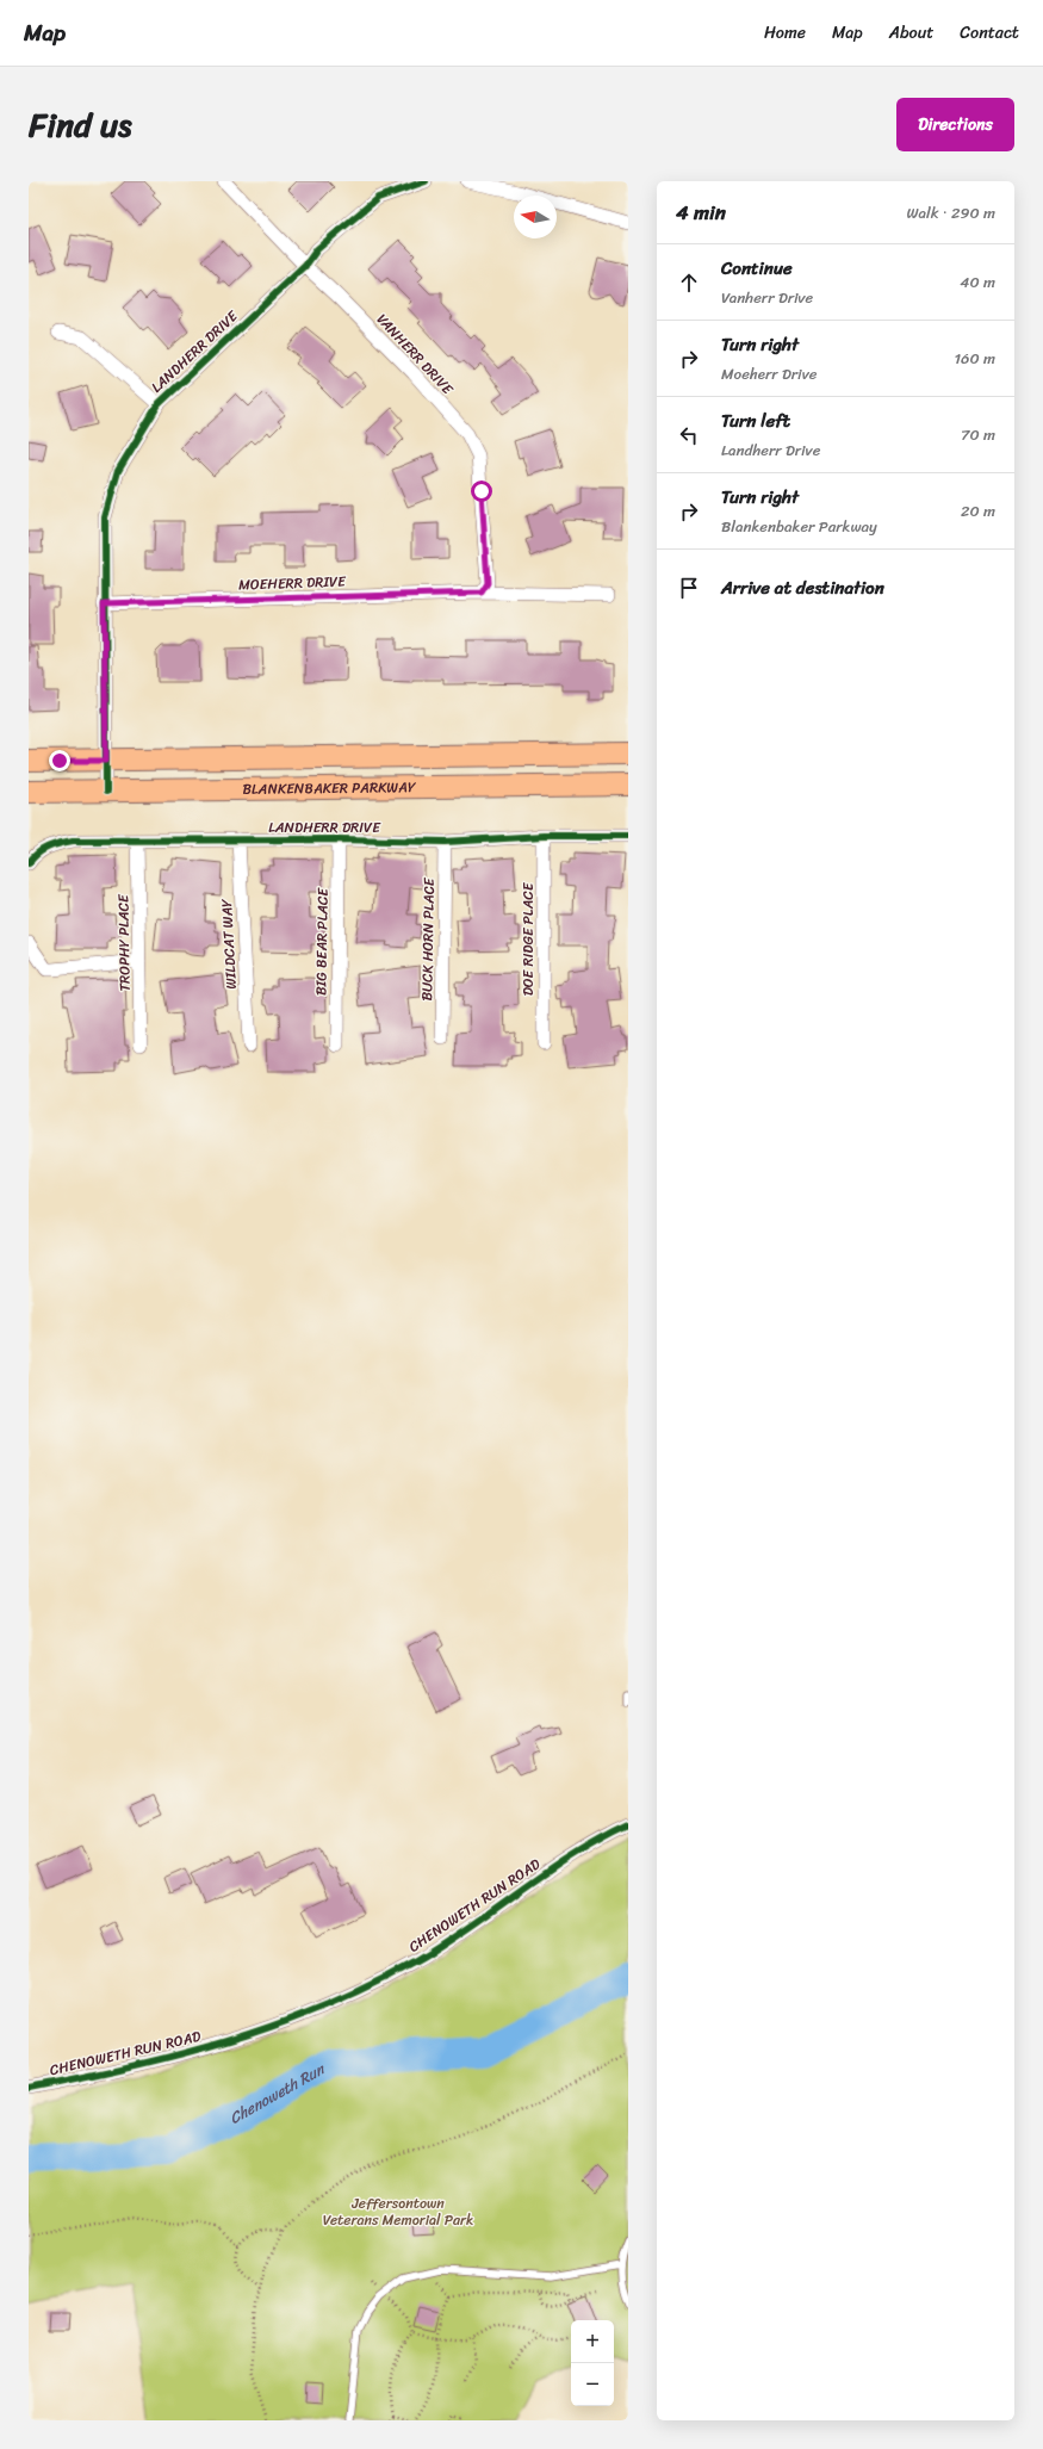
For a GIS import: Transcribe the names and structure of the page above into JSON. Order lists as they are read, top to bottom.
{
  "streets": {
    "main road": ["BLANKENBAKER PARKWAY"],
    "street": [
      "LANDHERR DRIVE",
      "VANHERR DRIVE",
      "MOEHERR DRIVE",
      "BUCK HORN PLACE",
      "DOE RIDGE PLACE",
      "BIG BEAR PLACE",
      "TROPHY PLACE",
      "WILDCAT WAY",
      "CHENOWETH RUN ROAD"
    ]
  },
  "crossings": [
    ["LANDHERR DRIVE", "VANHERR DRIVE"],
    ["LANDHERR DRIVE", "MOEHERR DRIVE"],
    ["LANDHERR DRIVE", "BLANKENBAKER PARKWAY"],
    ["LANDHERR DRIVE", "BUCK HORN PLACE"],
    ["LANDHERR DRIVE", "DOE RIDGE PLACE"],
    ["LANDHERR DRIVE", "BIG BEAR PLACE"],
    ["LANDHERR DRIVE", "TROPHY PLACE"],
    ["LANDHERR DRIVE", "WILDCAT WAY"],
    ["VANHERR DRIVE", "MOEHERR DRIVE"]
  ],
  "water": ["Chenoweth Run"],
  "parks": ["Jeffersontown Veterans Memorial Park"],
  "north": "left",
  "page": {
    "header": "Map",
    "nav": [
      "Home",
      "Map",
      "About",
      "Contact"
    ],
    "title": "Find us",
    "buttons": "Directions",
    "heading": ["4 min", "Walk · 290 m"],
    "list": [
      ["Continue", "Vanherr Drive", "40 m"],
      ["Turn right", "Moeherr Drive", "160 m"],
      ["Turn left", "Landherr Drive", "70 m"],
      ["Turn right", "Blankenbaker Parkway", "20 m"],
      "Arrive at destination"
    ],
    "map_buttons": ["+", "−"]
  }
}
